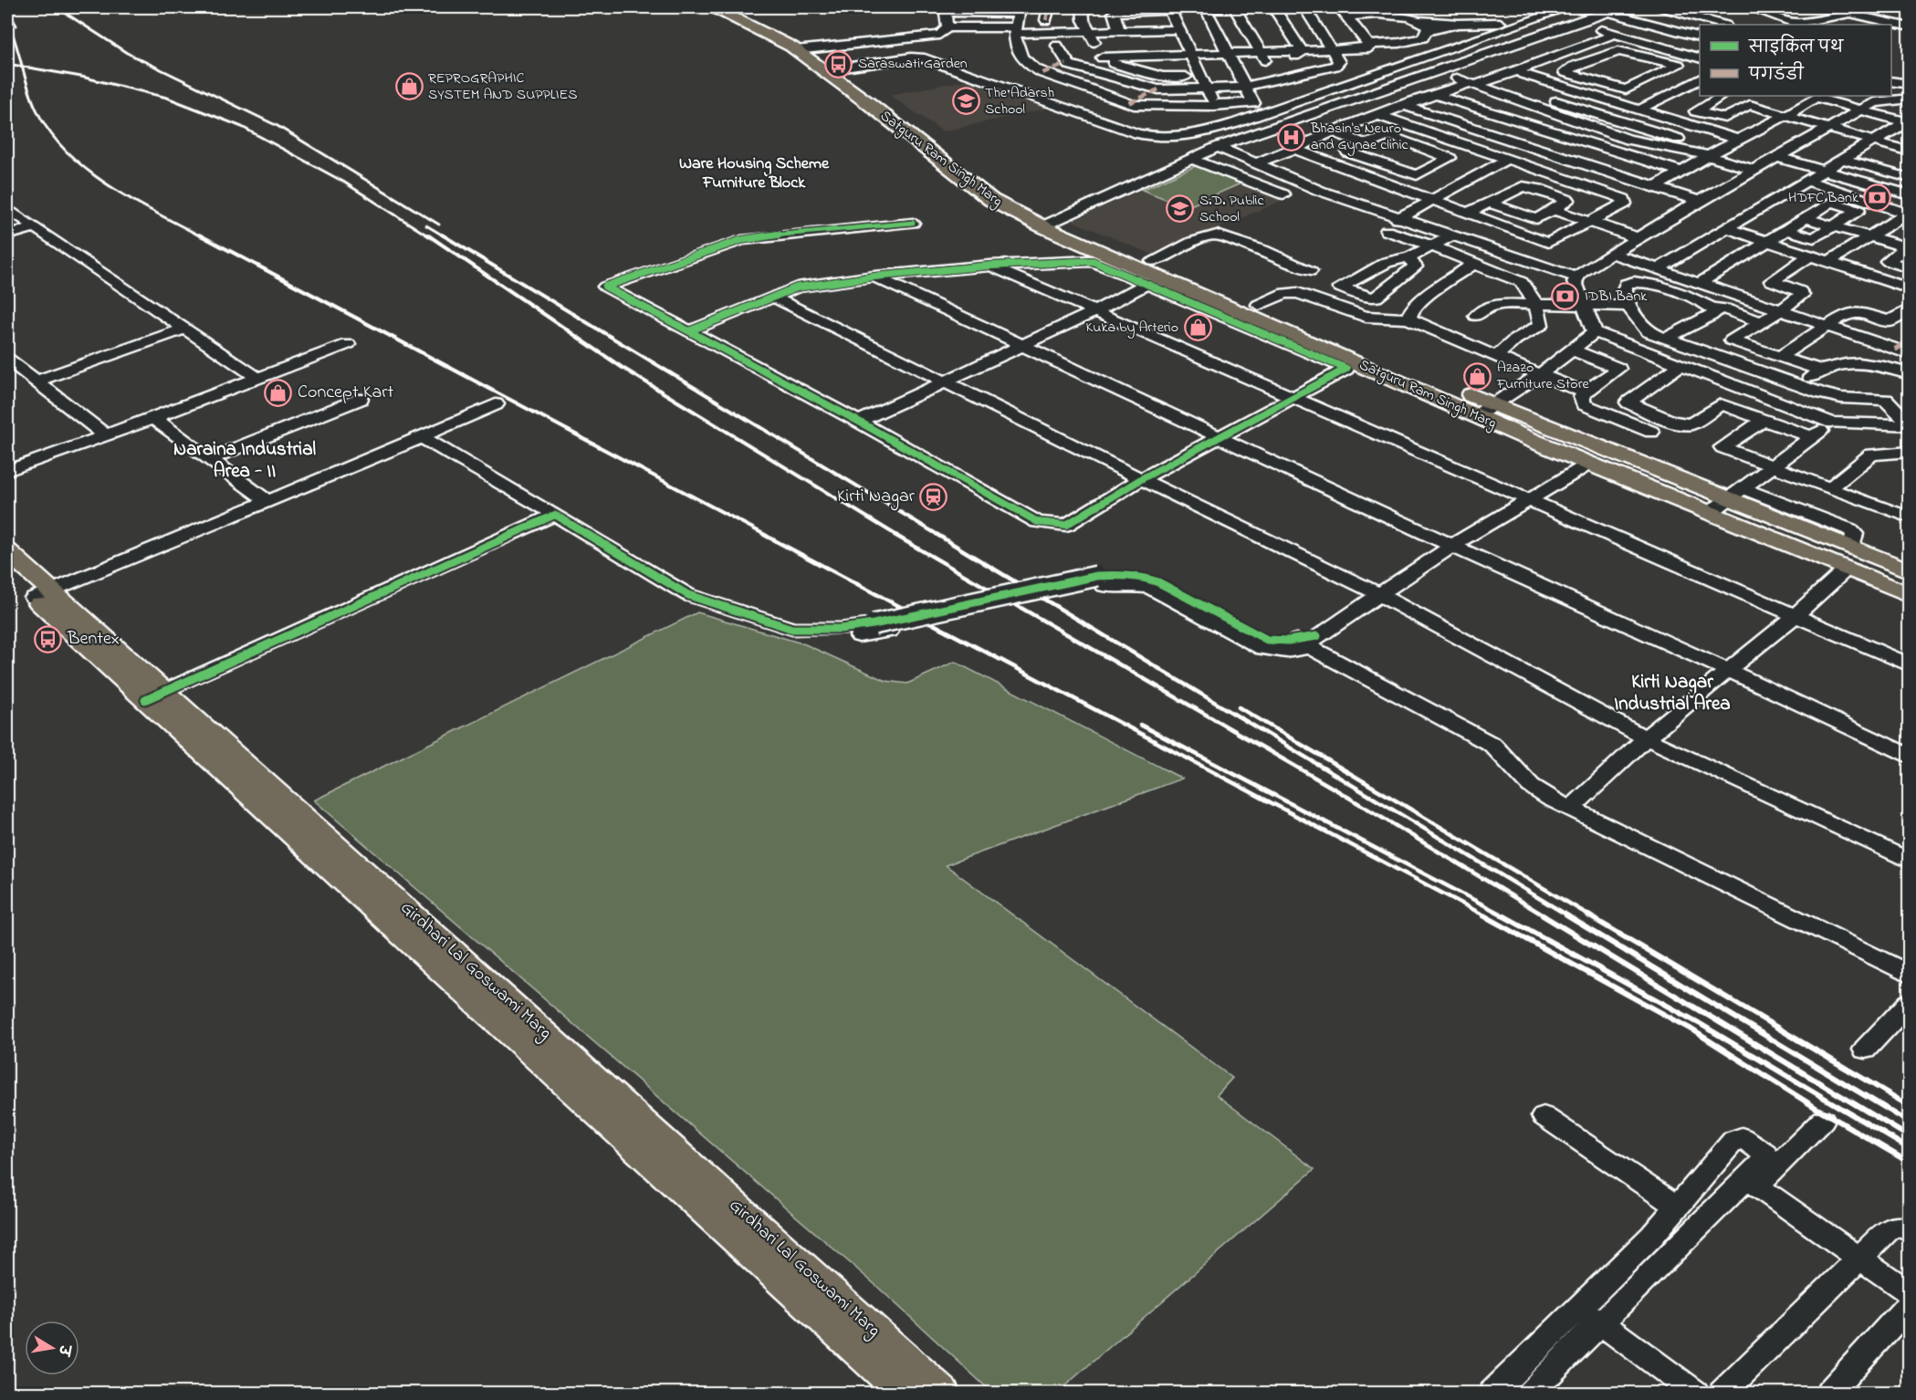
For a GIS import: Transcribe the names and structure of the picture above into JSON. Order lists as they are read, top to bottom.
{
  "streets": {
    "main road": ["Satguru Ram Singh Marg", "Girdhari Lal Goswami Marg"]
  },
  "districts": ["Ware Housing Scheme Furniture Block", "Naraina Industrial Area - II", "Kirti Nagar Industrial Area"],
  "places": {
    "bus stop": ["Saraswati Garden", "Bentex"],
    "shop": [
      "REPROGRAPHIC SYSTEM AND SUPPLIES",
      "Kuka by Arterio",
      "Azazo Furniture Store",
      "Concept Kart"
    ],
    "school or university": ["The Adarsh School", "S.D. Public School"],
    "hospital": ["Bhasin's Neuro and Gynae clinic"],
    "bank": ["HDFC Bank", "IDBI Bank"],
    "station": ["Kirti Nagar"]
  },
  "legend": ["साइकिल पथ", "पगडंडी"],
  "north": "right"
}
